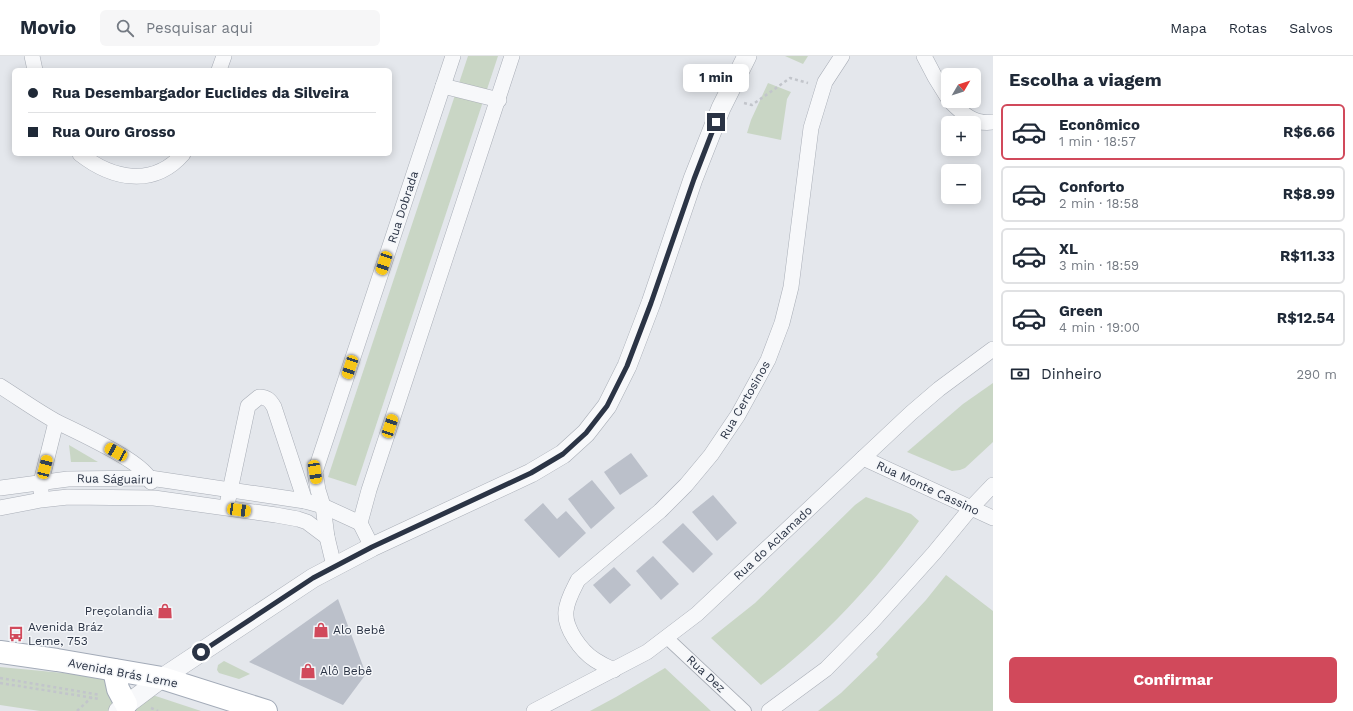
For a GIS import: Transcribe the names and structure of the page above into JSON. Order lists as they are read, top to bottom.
{
  "streets": {
    "main road": ["Avenida Brás Leme"],
    "street": [
      "Rua Dobrada",
      "Rua Certosinos",
      "Rua Ságuairu",
      "Rua Monte Cassino",
      "Rua do Aclamado",
      "Rua Dez"
    ]
  },
  "crossings": [
    ["Rua Dobrada", "Rua Ságuairu"],
    ["Rua Certosinos", "Rua do Aclamado"],
    ["Rua Monte Cassino", "Rua do Aclamado"],
    ["Rua do Aclamado", "Rua Dez"]
  ],
  "places": {
    "shop": ["Preçolandia", "Alo Bebê", "Alô Bebê"],
    "bus stop": ["Avenida Bráz Leme, 753"]
  },
  "north": "top right",
  "page": {
    "header": "Movio",
    "search": "Pesquisar aqui",
    "nav": ["Mapa", "Rotas", "Salvos"],
    "heading": "Escolha a viagem",
    "bubble": "1 min",
    "map_buttons": ["+", "−"],
    "banner": ["Rua Desembargador Euclides da Silveira", "Rua Ouro Grosso"],
    "list": [
      {
        "name": "Econômico",
        "note": "1 min · 18:57",
        "value": "R$6.66"
      },
      {
        "name": "Conforto",
        "note": "2 min · 18:58",
        "value": "R$8.99"
      },
      {
        "name": "XL",
        "note": "3 min · 18:59",
        "value": "R$11.33"
      },
      {
        "name": "Green",
        "note": "4 min · 19:00",
        "value": "R$12.54"
      }
    ],
    "pay": ["Dinheiro", "290 m"],
    "buttons": "Confirmar"
  }
}
